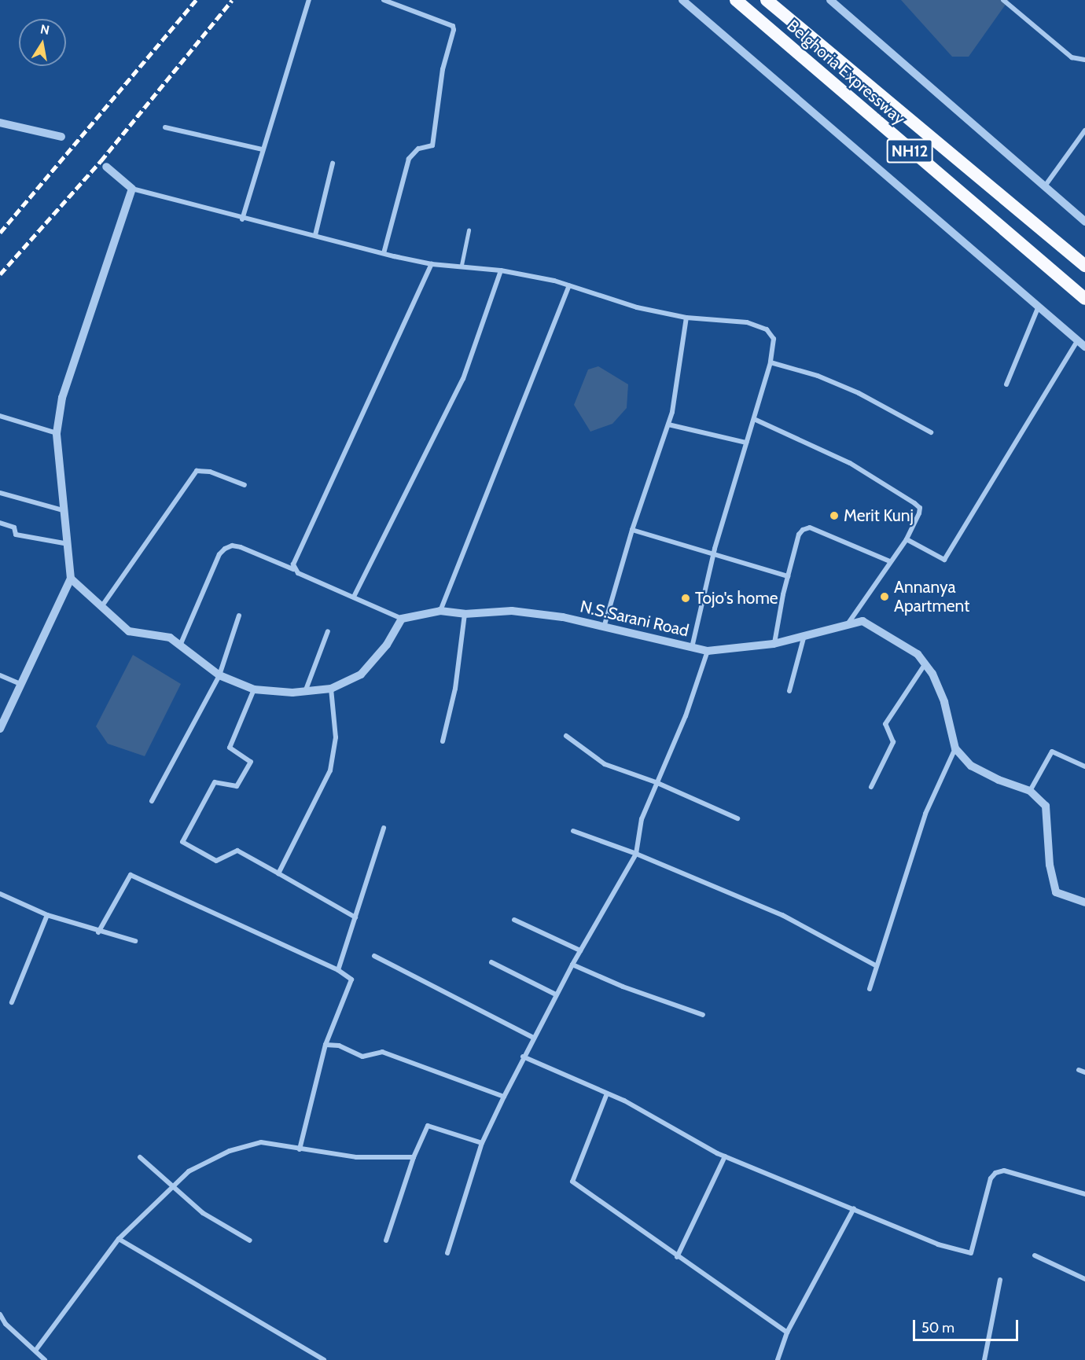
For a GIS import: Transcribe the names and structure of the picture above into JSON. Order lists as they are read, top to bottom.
{
  "streets": {
    "highway": ["Belghoria Expressway", "NH12"],
    "street": ["N.S.Sarani Road"]
  },
  "places": ["Merit Kunj", "Annanya Apartment", "Tojo's home"],
  "scale_bar": "50 m",
  "north": "top"
}
